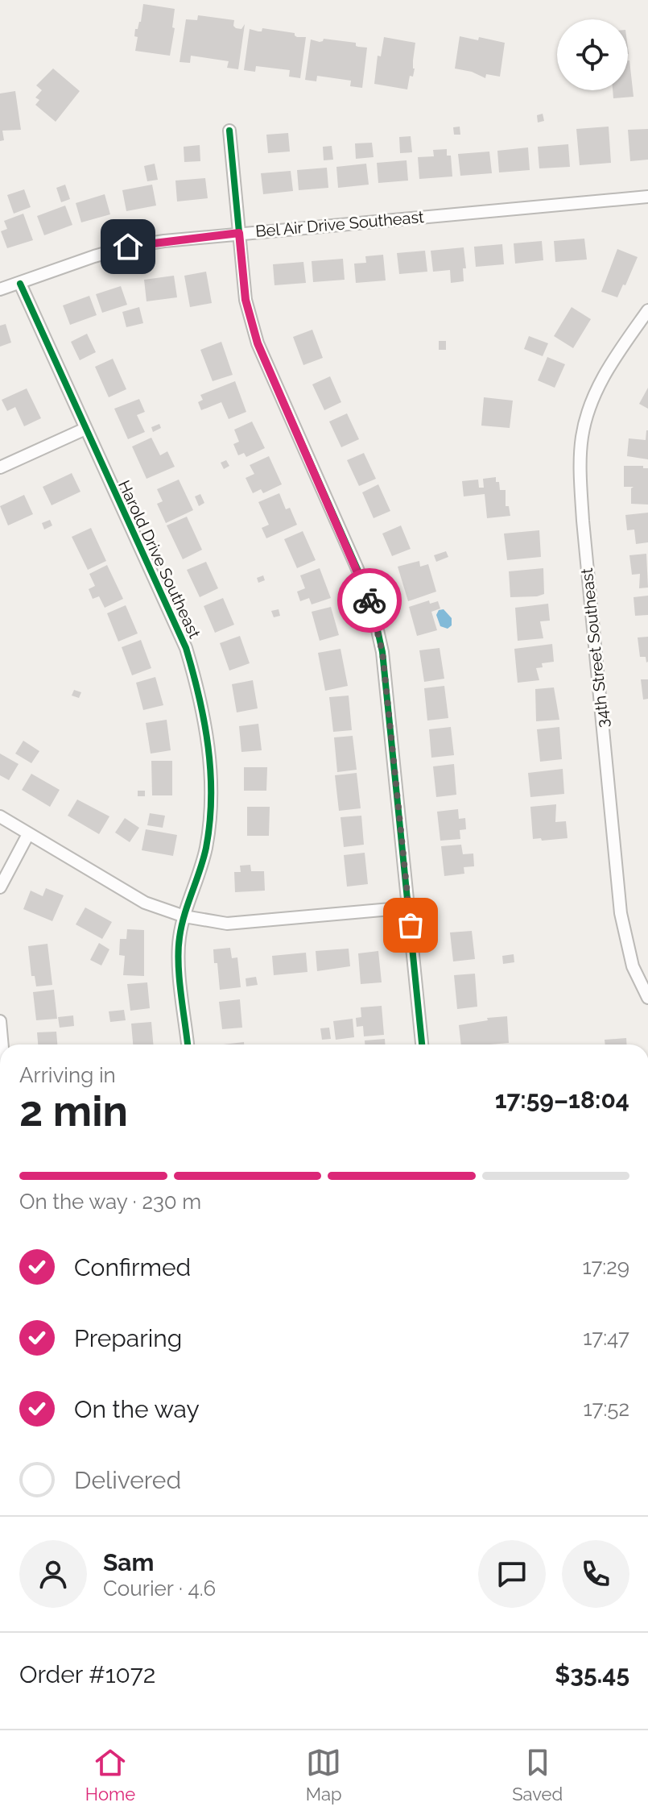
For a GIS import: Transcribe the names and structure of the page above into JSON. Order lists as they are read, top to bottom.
{
  "streets": {
    "street": ["Bel Air Drive Southeast", "Harold Drive Southeast", "34th Street Southeast"]
  },
  "crossings": [
    ["Bel Air Drive Southeast", "Harold Drive Southeast"]
  ],
  "page": {
    "heading": ["2 min", "Arriving in", "17:59–18:04"],
    "panel": [
      "Sam",
      "Courier · 4.6",
      "Order #1072",
      "$35.45"
    ],
    "bar": "On the way · 230 m",
    "list": [
      ["Confirmed", "17:29"],
      ["Preparing", "17:47"],
      ["On the way", "17:52"],
      "Delivered"
    ],
    "tabs": ["Home", "Map", "Saved"]
  }
}
